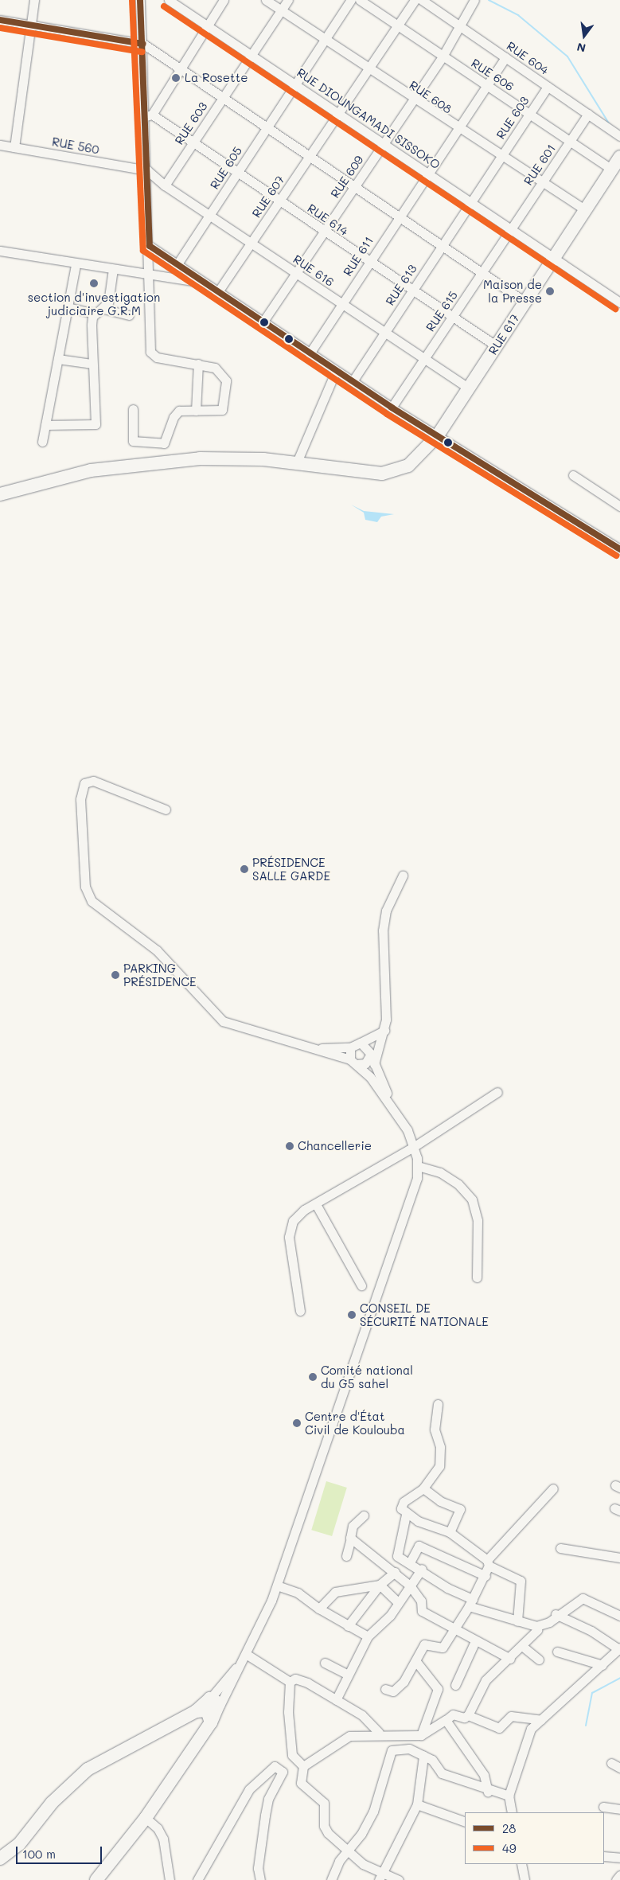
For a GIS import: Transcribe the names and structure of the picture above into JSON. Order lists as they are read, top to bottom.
{
  "streets": {
    "highway": ["RUE 617"],
    "street": [
      "RUE 604",
      "RUE 606",
      "RUE 608",
      "RUE 603",
      "RUE DIOUNGAMADI SISSOKO",
      "RUE 560",
      "RUE 601",
      "RUE 605",
      "RUE 609",
      "RUE 607",
      "RUE 614",
      "RUE 611",
      "RUE 616",
      "RUE 613",
      "RUE 615"
    ]
  },
  "crossings": [
    ["RUE 604", "RUE 603"],
    ["RUE 604", "RUE 601"],
    ["RUE 606", "RUE 603"],
    ["RUE 606", "RUE 601"],
    ["RUE 606", "RUE 617"],
    ["RUE 608", "RUE 603"],
    ["RUE 608", "RUE 601"],
    ["RUE 608", "RUE 617"],
    ["RUE 603", "RUE DIOUNGAMADI SISSOKO"],
    ["RUE 603", "RUE 614"],
    ["RUE 603", "RUE 616"],
    ["RUE 603", "RUE 613"],
    ["RUE DIOUNGAMADI SISSOKO", "RUE 601"],
    ["RUE DIOUNGAMADI SISSOKO", "RUE 605"],
    ["RUE DIOUNGAMADI SISSOKO", "RUE 609"],
    ["RUE DIOUNGAMADI SISSOKO", "RUE 607"],
    ["RUE DIOUNGAMADI SISSOKO", "RUE 611"],
    ["RUE DIOUNGAMADI SISSOKO", "RUE 613"],
    ["RUE DIOUNGAMADI SISSOKO", "RUE 615"],
    ["RUE DIOUNGAMADI SISSOKO", "RUE 617"],
    ["RUE 560", "RUE 616"],
    ["RUE 601", "RUE 615"],
    ["RUE 605", "RUE 614"],
    ["RUE 605", "RUE 616"],
    ["RUE 609", "RUE 614"],
    ["RUE 609", "RUE 616"],
    ["RUE 607", "RUE 614"],
    ["RUE 607", "RUE 616"],
    ["RUE 614", "RUE 611"],
    ["RUE 614", "RUE 613"],
    ["RUE 614", "RUE 615"],
    ["RUE 614", "RUE 617"],
    ["RUE 611", "RUE 616"],
    ["RUE 616", "RUE 613"],
    ["RUE 616", "RUE 615"],
    ["RUE 616", "RUE 617"]
  ],
  "places": [
    "La Rosette",
    "section d'investigation judiciaire G.R.M",
    "Maison de la Presse",
    "PRÉSIDENCE SALLE GARDE",
    "PARKING PRÉSIDENCE",
    "Chancellerie",
    "CONSEIL DE SÉCURITÉ NATIONALE",
    "Comité national du G5 sahel",
    "Centre d'État Civil de Koulouba"
  ],
  "lines": ["transit line 28", "transit line 49"],
  "legend": ["28", "49"],
  "scale_bar": "100 m",
  "north": "bottom"
}
